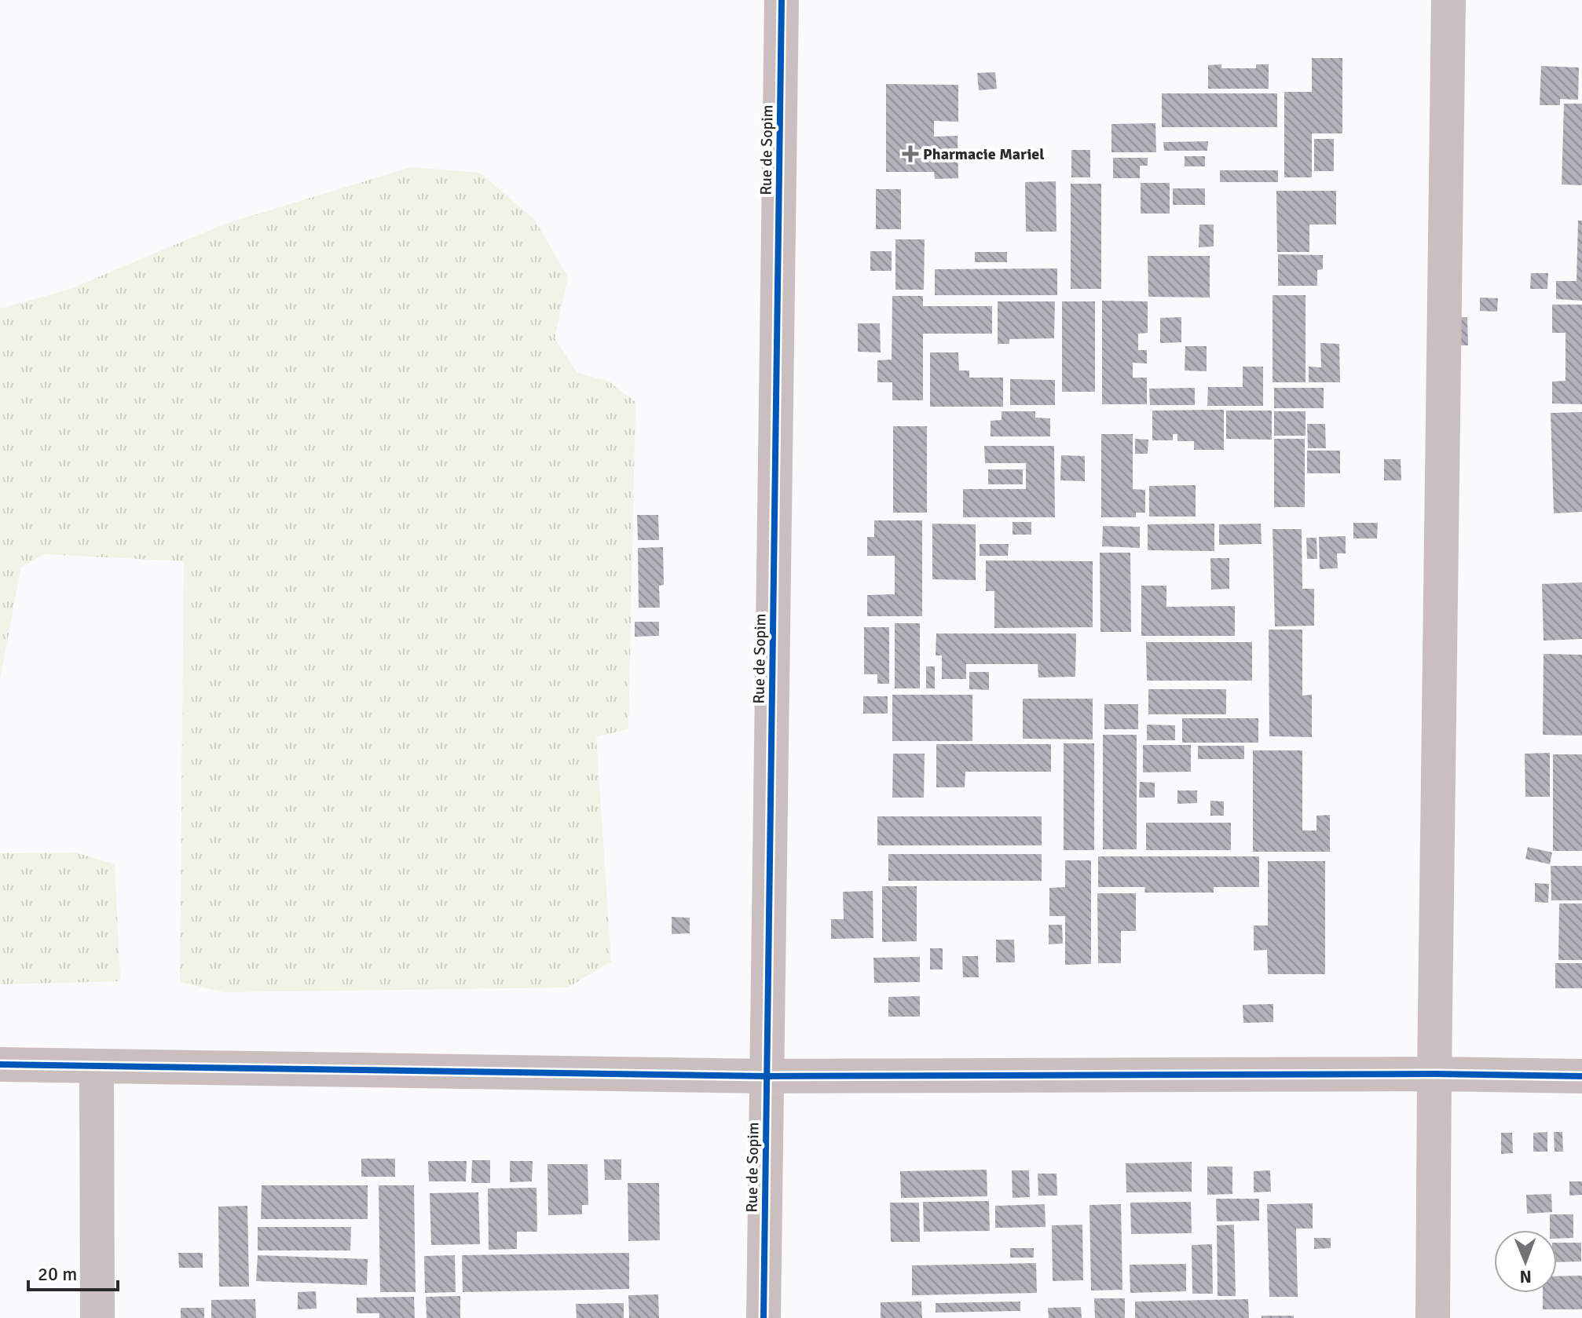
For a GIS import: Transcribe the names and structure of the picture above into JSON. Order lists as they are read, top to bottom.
{
  "streets": {
    "street": ["Rue de Sopim"]
  },
  "places": {
    "health": ["Pharmacie Mariel"]
  },
  "scale_bar": "20 m",
  "north": "bottom"
}
